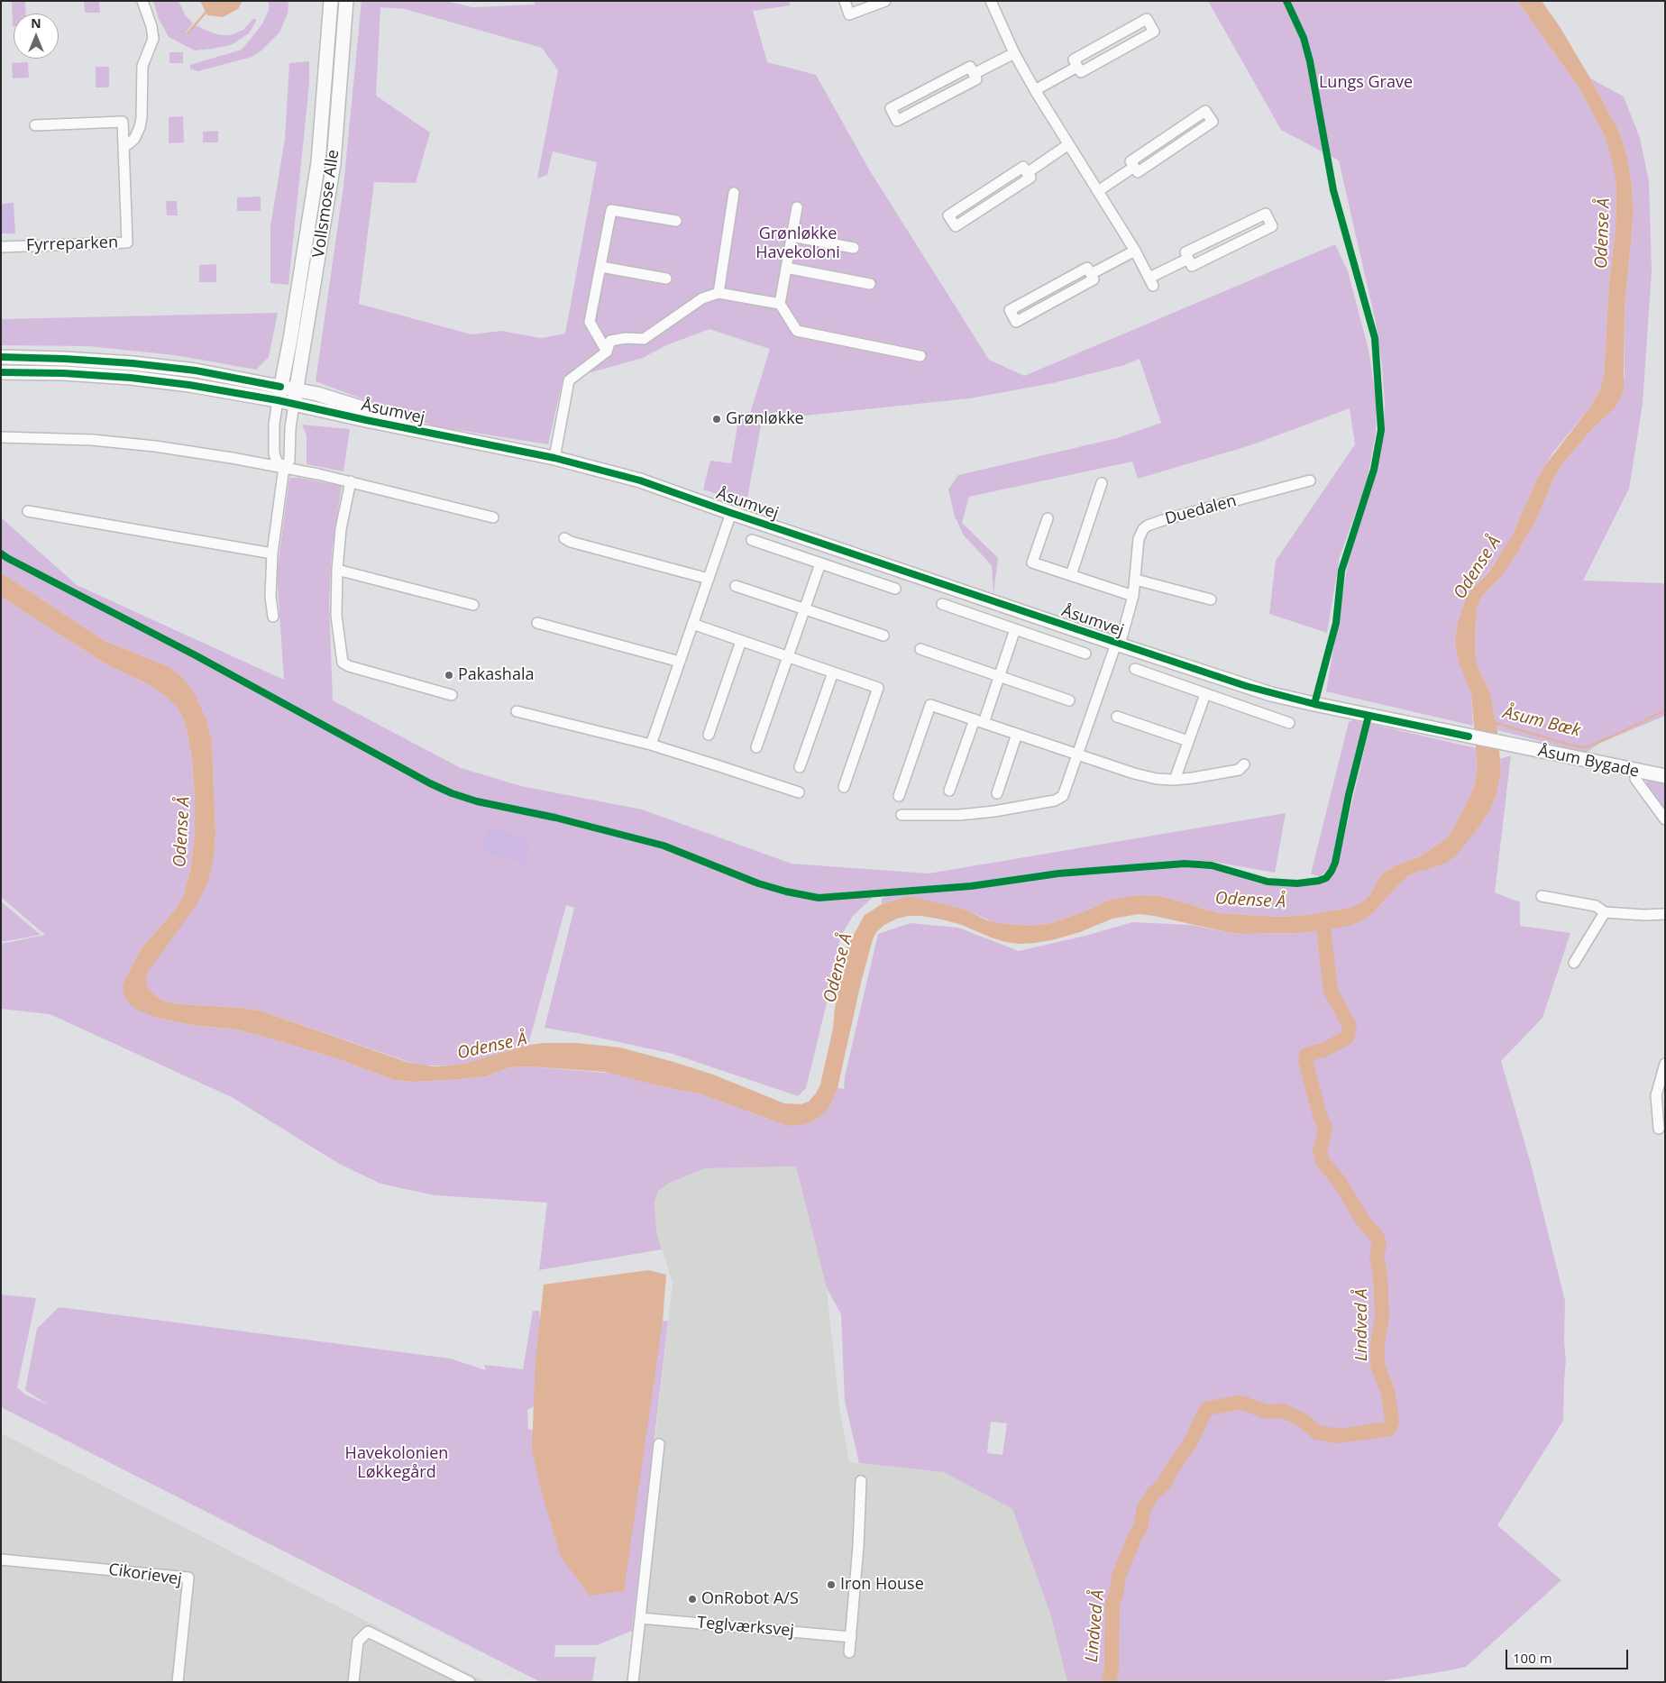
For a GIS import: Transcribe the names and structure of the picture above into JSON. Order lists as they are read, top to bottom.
{
  "streets": {
    "street": [
      "Vollsmose Alle",
      "Fyrreparken",
      "Åsumvej",
      "Duedalen",
      "Åsum Bygade",
      "Cikorievej",
      "Teglværksvej"
    ]
  },
  "crossings": [
    ["Vollsmose Alle", "Åsumvej"],
    ["Åsumvej", "Duedalen"],
    ["Åsumvej", "Åsum Bygade"]
  ],
  "water": ["Odense Å", "Åsum Bæk", "Lindved Å"],
  "parks": ["Lungs Grave", "Grønløkke Havekoloni", "Havekolonien Løkkegård"],
  "places": [
    "Grønløkke",
    "Pakashala",
    "Iron House",
    "OnRobot A/S"
  ],
  "scale_bar": "100 m",
  "north": "top"
}
